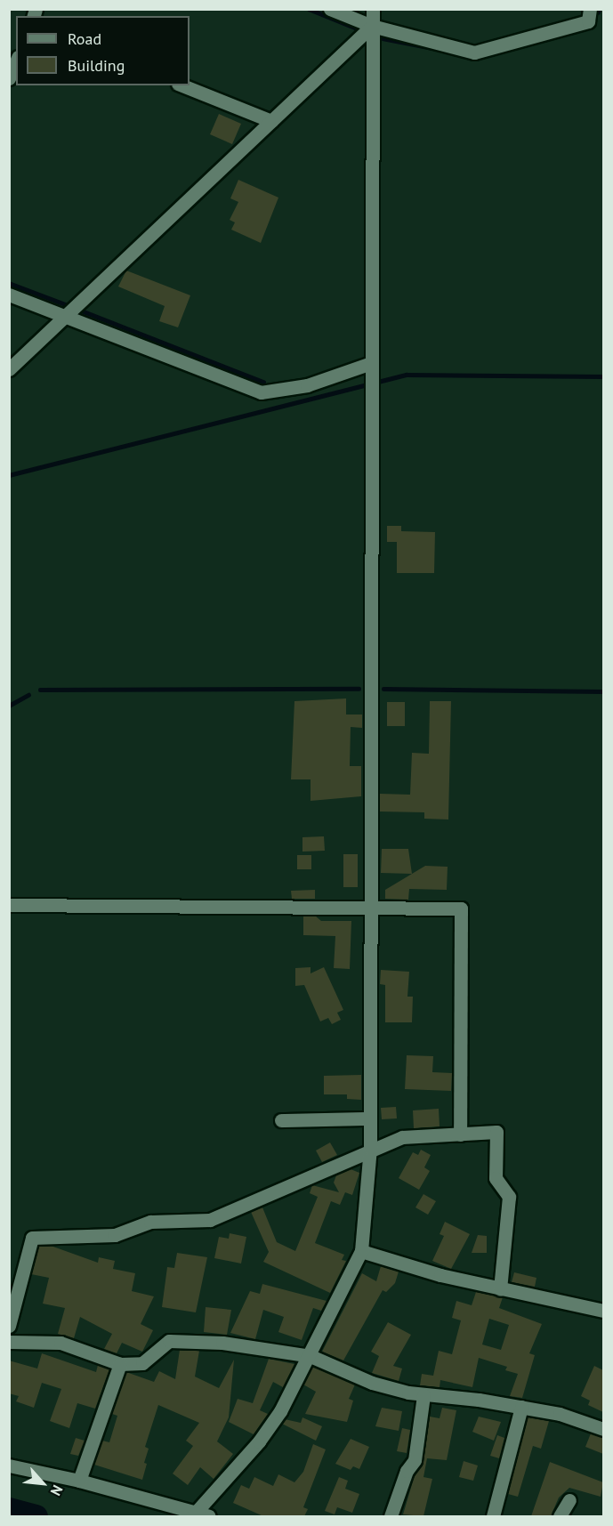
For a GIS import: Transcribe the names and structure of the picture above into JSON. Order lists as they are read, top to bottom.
{
  "legend": ["Road", "Building"],
  "north": "bottom right"
}
